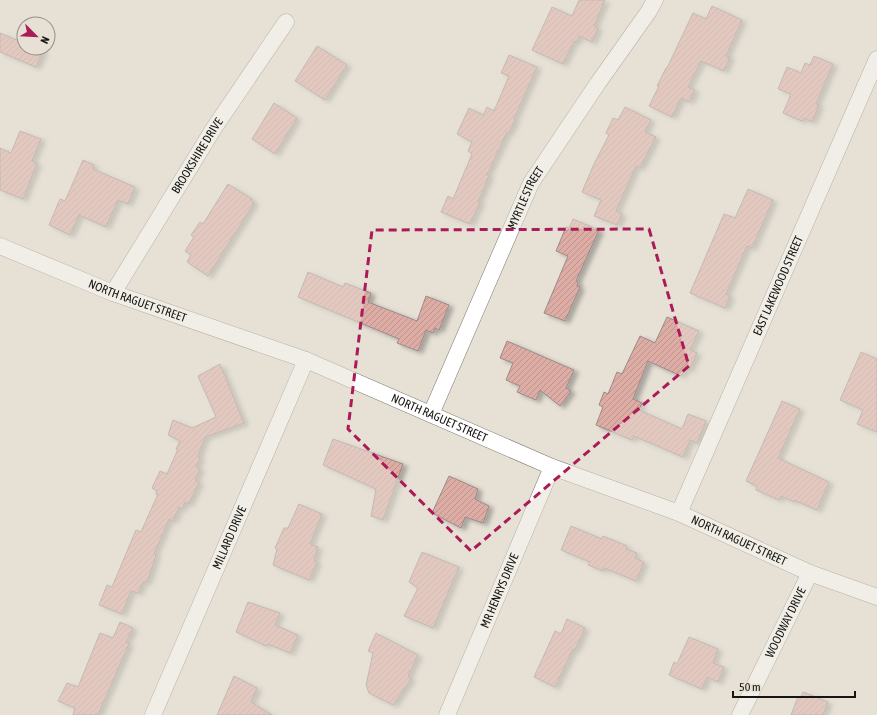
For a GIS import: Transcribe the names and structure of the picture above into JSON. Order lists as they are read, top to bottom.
{
  "streets": {
    "street": [
      "BROOKSHIRE DRIVE",
      "MYRTLE STREET",
      "EAST LAKEWOOD STREET",
      "NORTH RAGUET STREET",
      "MILLARD DRIVE",
      "MR HENRYS DRIVE",
      "WOODWAY DRIVE"
    ]
  },
  "crossings": [
    ["BROOKSHIRE DRIVE", "NORTH RAGUET STREET"],
    ["MYRTLE STREET", "NORTH RAGUET STREET"],
    ["EAST LAKEWOOD STREET", "NORTH RAGUET STREET"],
    ["NORTH RAGUET STREET", "MILLARD DRIVE"],
    ["NORTH RAGUET STREET", "MR HENRYS DRIVE"],
    ["NORTH RAGUET STREET", "WOODWAY DRIVE"]
  ],
  "scale_bar": "50 m",
  "north": "bottom right"
}
